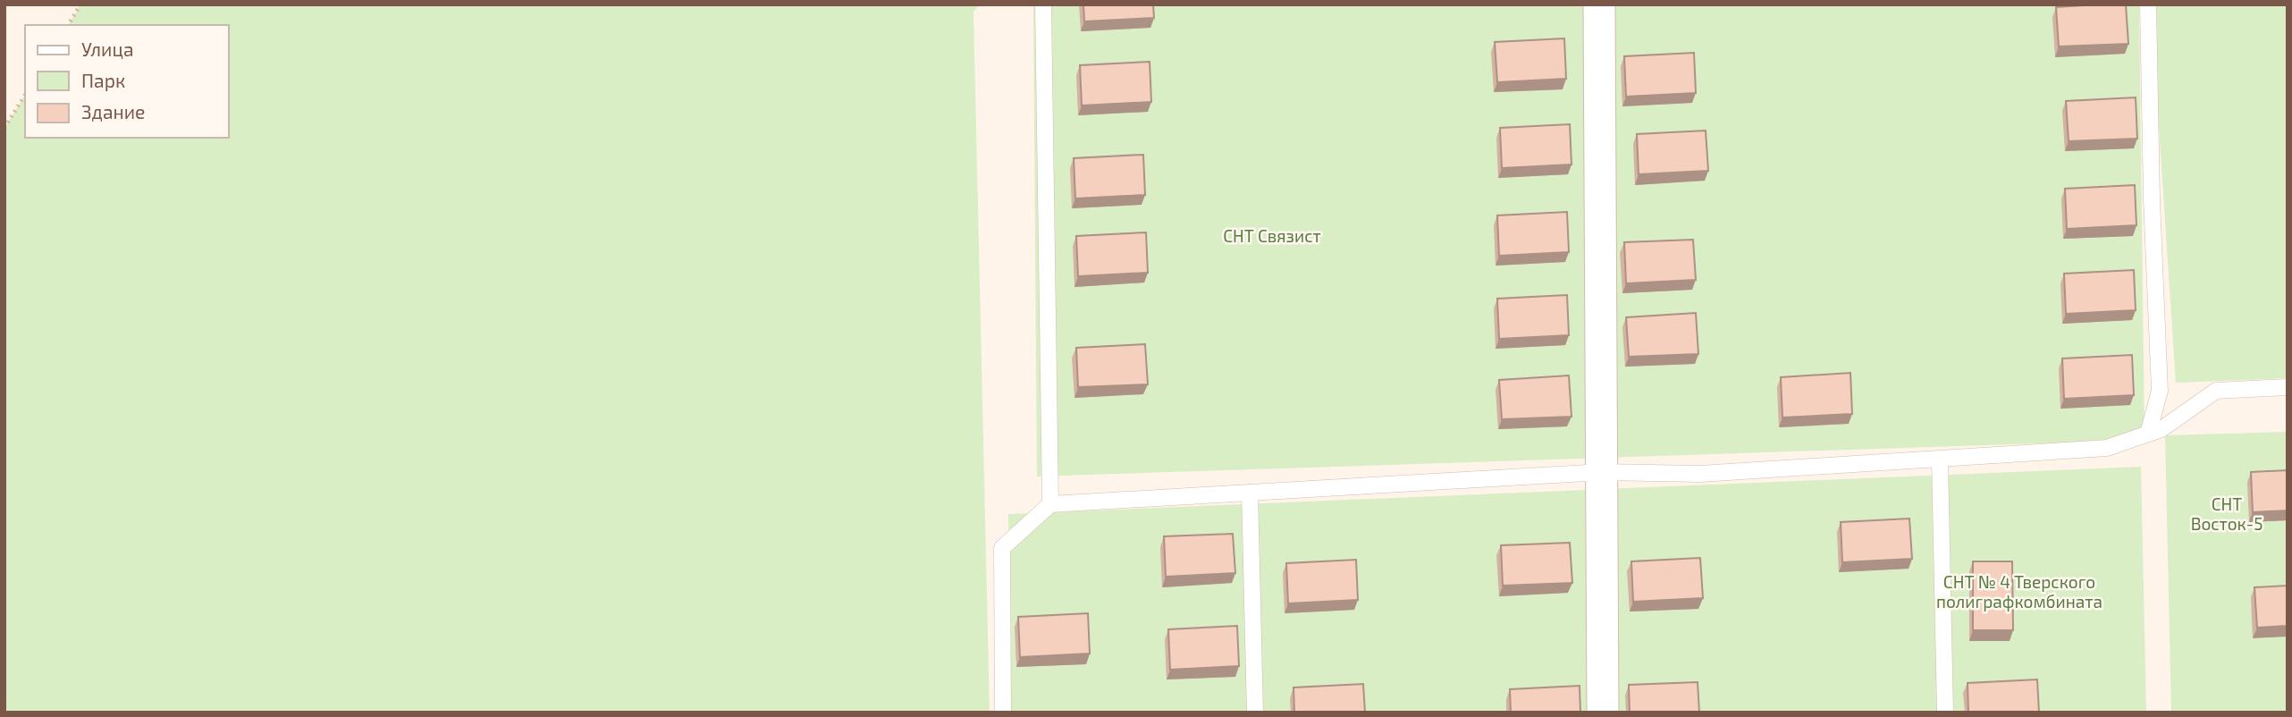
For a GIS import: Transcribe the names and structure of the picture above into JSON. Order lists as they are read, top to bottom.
{
  "parks": ["СНТ Связист", "СНТ Восток-5", "СНТ № 4 Тверского полиграфкомбината"],
  "legend": ["Улица", "Парк", "Здание"]
}
